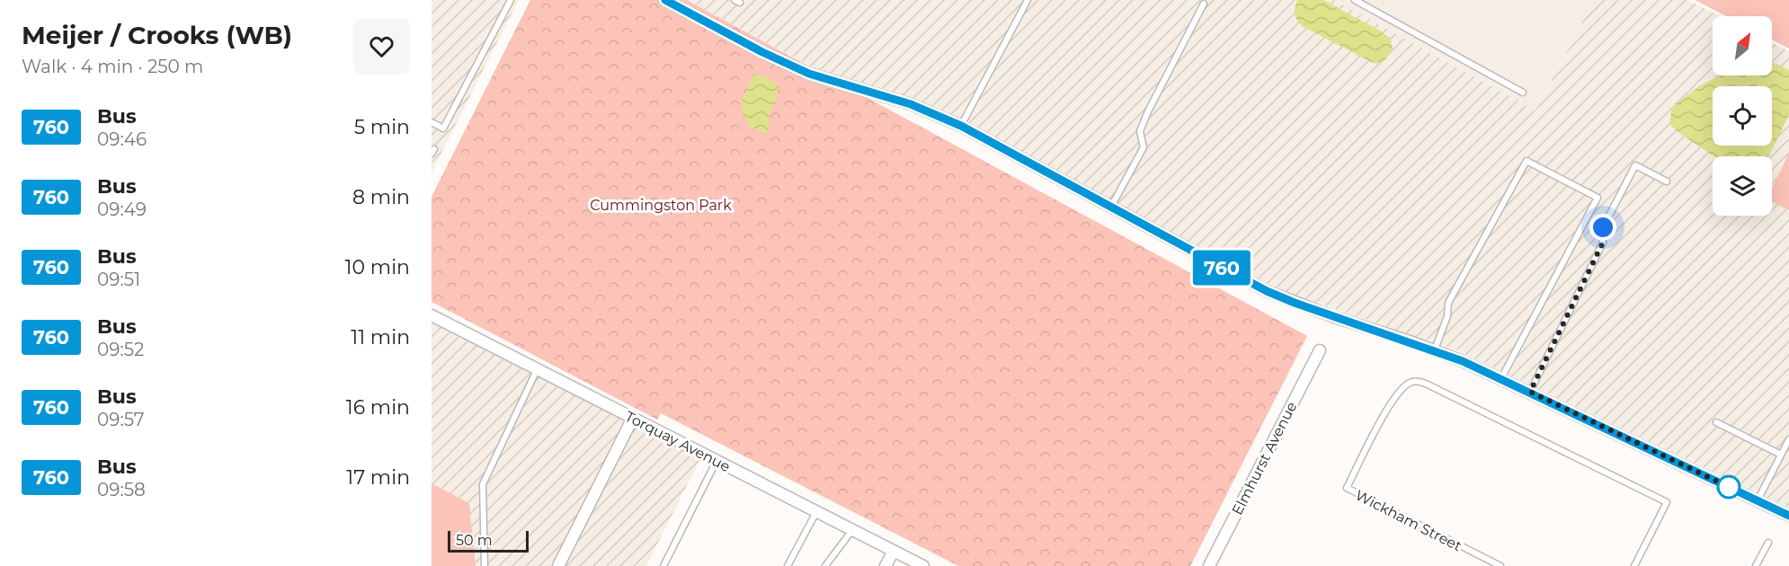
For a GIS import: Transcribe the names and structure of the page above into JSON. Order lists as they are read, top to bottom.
{
  "streets": {
    "street": ["Torquay Avenue", "Elmhurst Avenue"],
    "lane": ["Wickham Street"]
  },
  "parks": ["Cummingston Park"],
  "lines": ["bus line 760"],
  "scale_bar": "50 m",
  "north": "top right",
  "page": {
    "heading": ["Meijer / Crooks (WB)", "Walk · 4 min · 250 m"],
    "on_map": "760",
    "list": [
      {
        "mark": "760",
        "name": "Bus",
        "note": "09:46",
        "value": "5 min"
      },
      {
        "mark": "760",
        "name": "Bus",
        "note": "09:49",
        "value": "8 min"
      },
      {
        "mark": "760",
        "name": "Bus",
        "note": "09:51",
        "value": "10 min"
      },
      {
        "mark": "760",
        "name": "Bus",
        "note": "09:52",
        "value": "11 min"
      },
      {
        "mark": "760",
        "name": "Bus",
        "note": "09:57",
        "value": "16 min"
      },
      {
        "mark": "760",
        "name": "Bus",
        "note": "09:58",
        "value": "17 min"
      }
    ],
    "scale": "50 m"
  }
}
